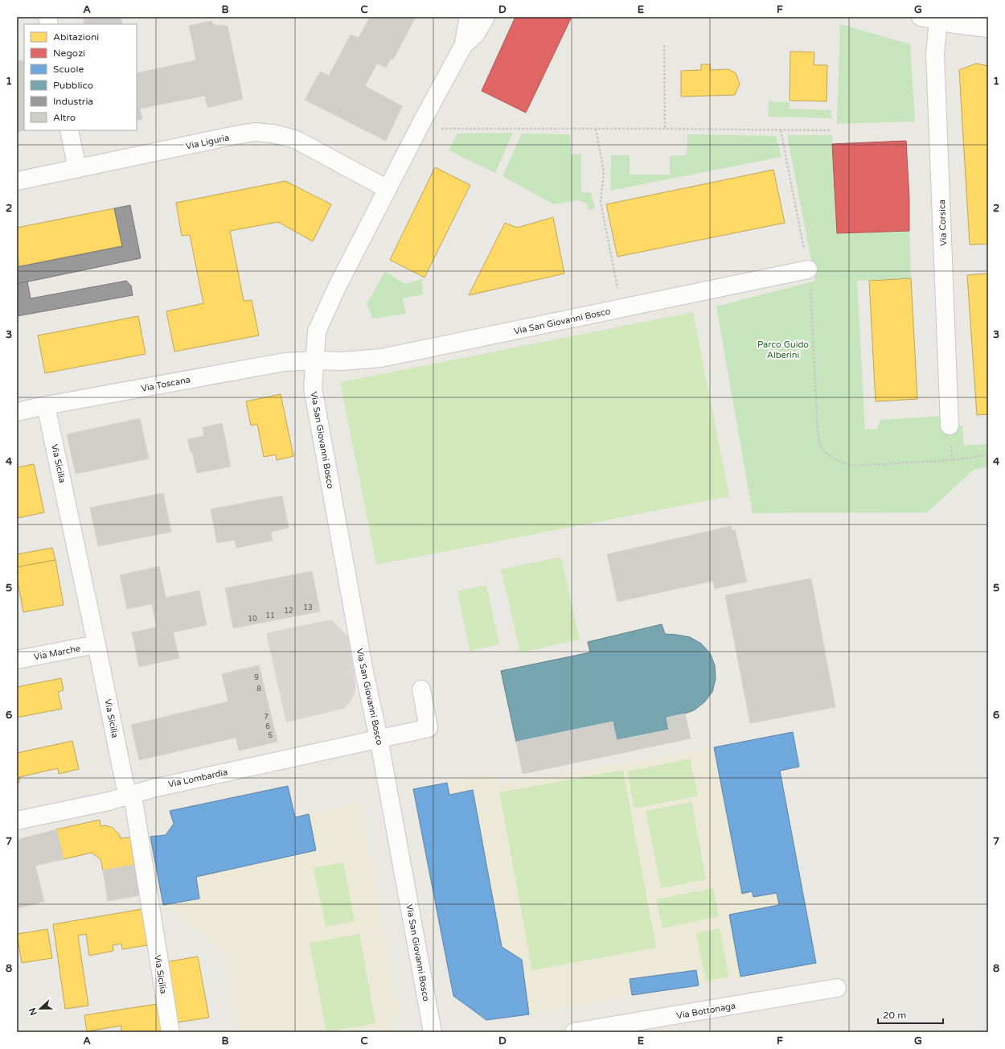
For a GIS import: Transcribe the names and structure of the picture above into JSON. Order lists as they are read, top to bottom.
{
  "streets": {
    "street": [
      "Via Liguria",
      "Via Corsica",
      "Via San Giovanni Bosco",
      "Via Toscana",
      "Via Sicilia",
      "Via Marche",
      "Via Lombardia",
      "Via Bottonaga"
    ]
  },
  "crossings": [
    ["Via Liguria", "Via San Giovanni Bosco"],
    ["Via San Giovanni Bosco", "Via Toscana"],
    ["Via San Giovanni Bosco", "Via Lombardia"],
    ["Via Toscana", "Via Sicilia"],
    ["Via Sicilia", "Via Marche"],
    ["Via Sicilia", "Via Lombardia"]
  ],
  "parks": ["Parco Guido Alberini"],
  "house_numbers": [
    "13",
    "12",
    "11",
    "10",
    "9",
    "8",
    "7",
    "6",
    "5"
  ],
  "legend": [
    "Abitazioni",
    "Negozi",
    "Scuole",
    "Pubblico",
    "Industria",
    "Altro"
  ],
  "scale_bar": "20 m",
  "north": "left",
  "grid": {
    "columns": [
      "A",
      "B",
      "C",
      "D",
      "E",
      "F",
      "G"
    ],
    "rows": [
      "1",
      "2",
      "3",
      "4",
      "5",
      "6",
      "7",
      "8"
    ]
  }
}
